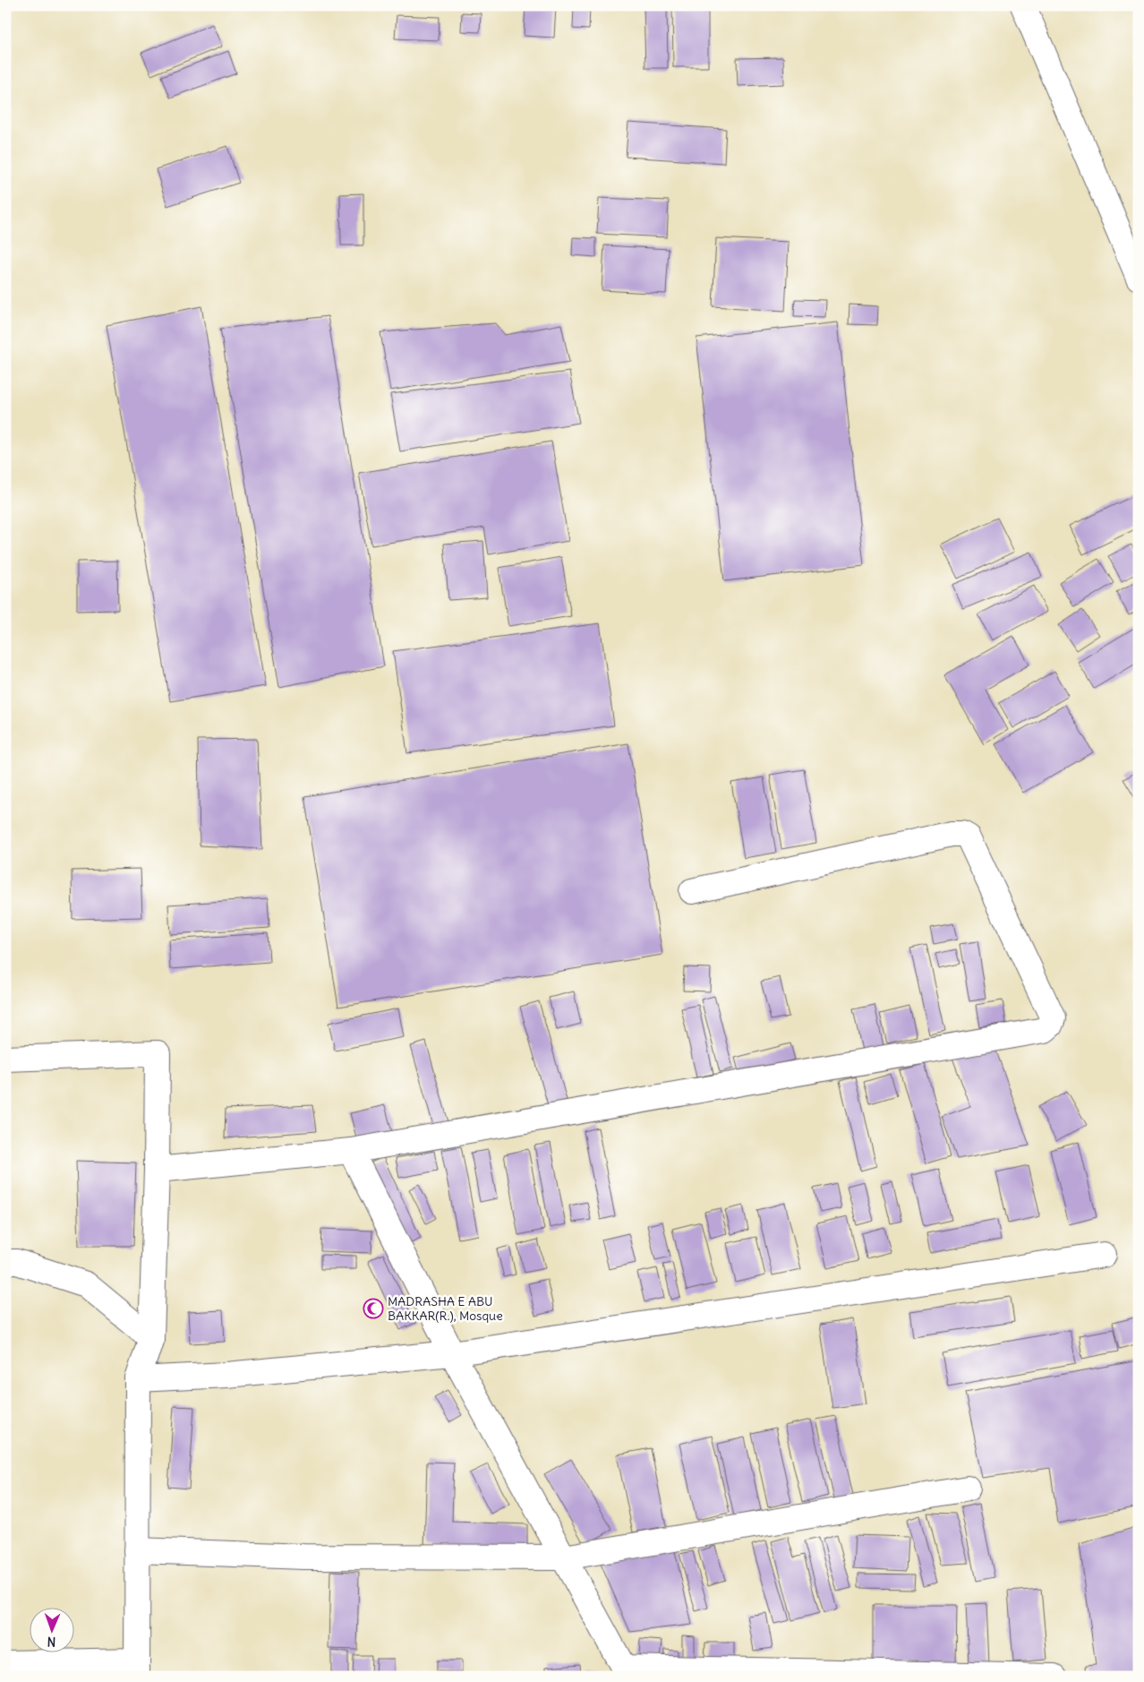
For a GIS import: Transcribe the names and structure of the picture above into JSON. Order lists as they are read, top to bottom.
{
  "places": {
    "mosque": ["MADRASHA E ABU BAKKAR(R.), Mosque"]
  },
  "north": "bottom"
}
